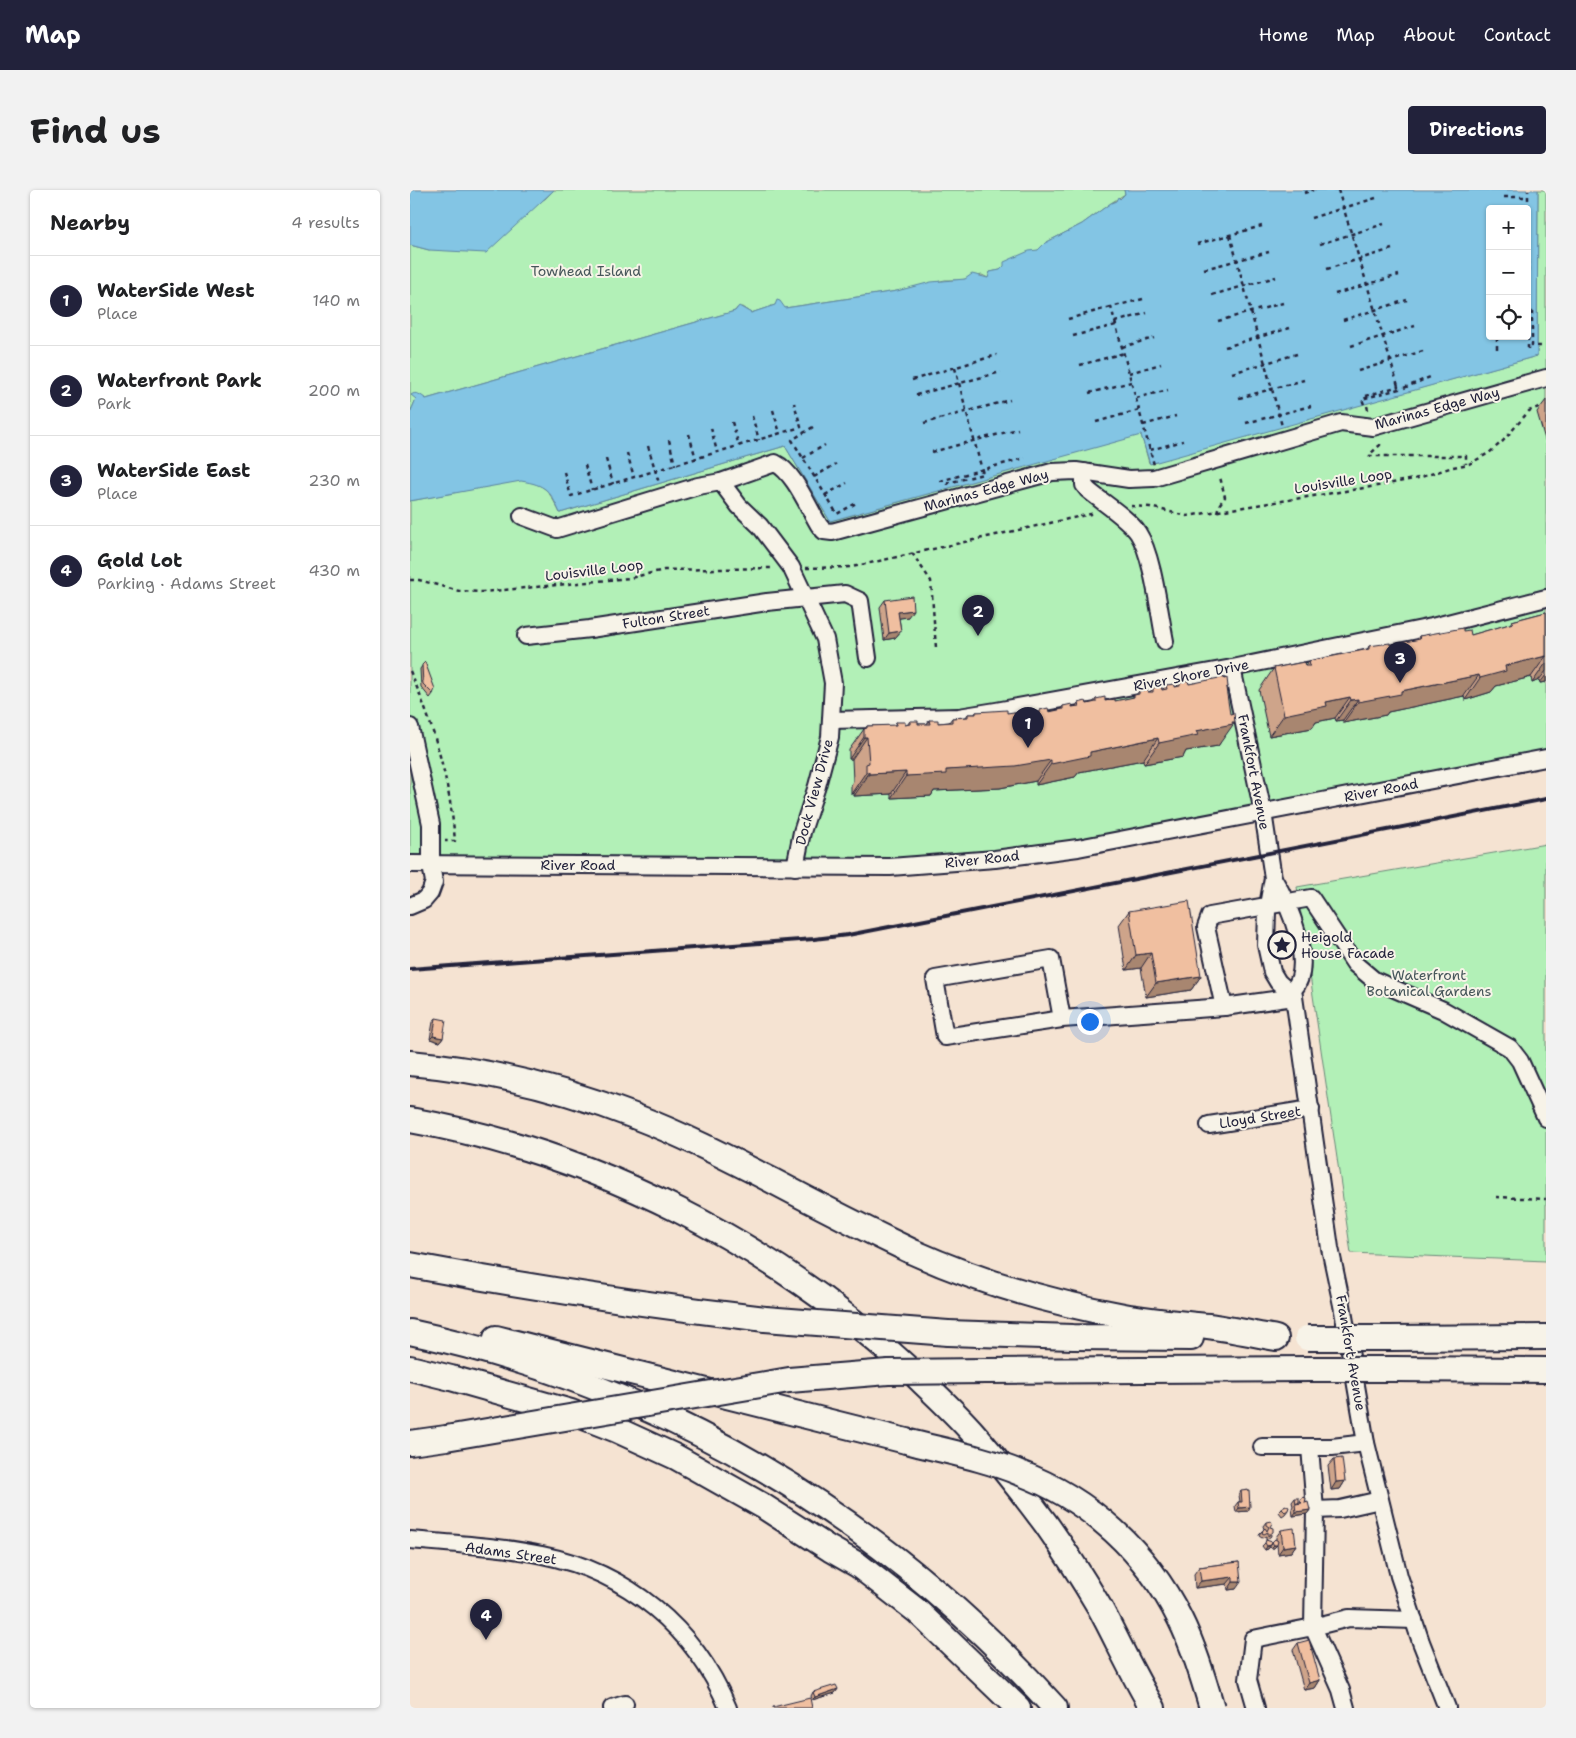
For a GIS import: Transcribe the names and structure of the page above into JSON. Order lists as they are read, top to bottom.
{
  "streets": {
    "street": [
      "Marinas Edge Way",
      "Fulton Street",
      "River Shore Drive",
      "Frankfort Avenue",
      "River Road",
      "Dock View Drive",
      "Lloyd Street",
      "Adams Street"
    ],
    "path": ["Louisville Loop"]
  },
  "crossings": [
    ["Marinas Edge Way", "Dock View Drive"],
    ["Fulton Street", "Dock View Drive"],
    ["River Shore Drive", "Frankfort Avenue"],
    ["River Shore Drive", "Dock View Drive"],
    ["Frankfort Avenue", "River Road"],
    ["Frankfort Avenue", "Lloyd Street"],
    ["River Road", "Dock View Drive"]
  ],
  "parks": ["Towhead Island", "Waterfront Botanical Gardens"],
  "places": {
    "place": ["Heigold House Facade"]
  },
  "page": {
    "header": "Map",
    "nav": [
      "Home",
      "Map",
      "About",
      "Contact"
    ],
    "buttons": "Directions",
    "title": "Find us",
    "heading": ["Nearby", "4 results"],
    "map_buttons": ["+", "−"],
    "list": [
      {
        "mark": "1",
        "name": "WaterSide West",
        "note": "Place",
        "value": "140 m"
      },
      {
        "mark": "2",
        "name": "Waterfront Park",
        "note": "Park",
        "value": "200 m"
      },
      {
        "mark": "3",
        "name": "WaterSide East",
        "note": "Place",
        "value": "230 m"
      },
      {
        "mark": "4",
        "name": "Gold Lot",
        "note": "Parking · Adams Street",
        "value": "430 m"
      }
    ],
    "pins": [
      "2",
      "3",
      "1",
      "4"
    ]
  }
}
